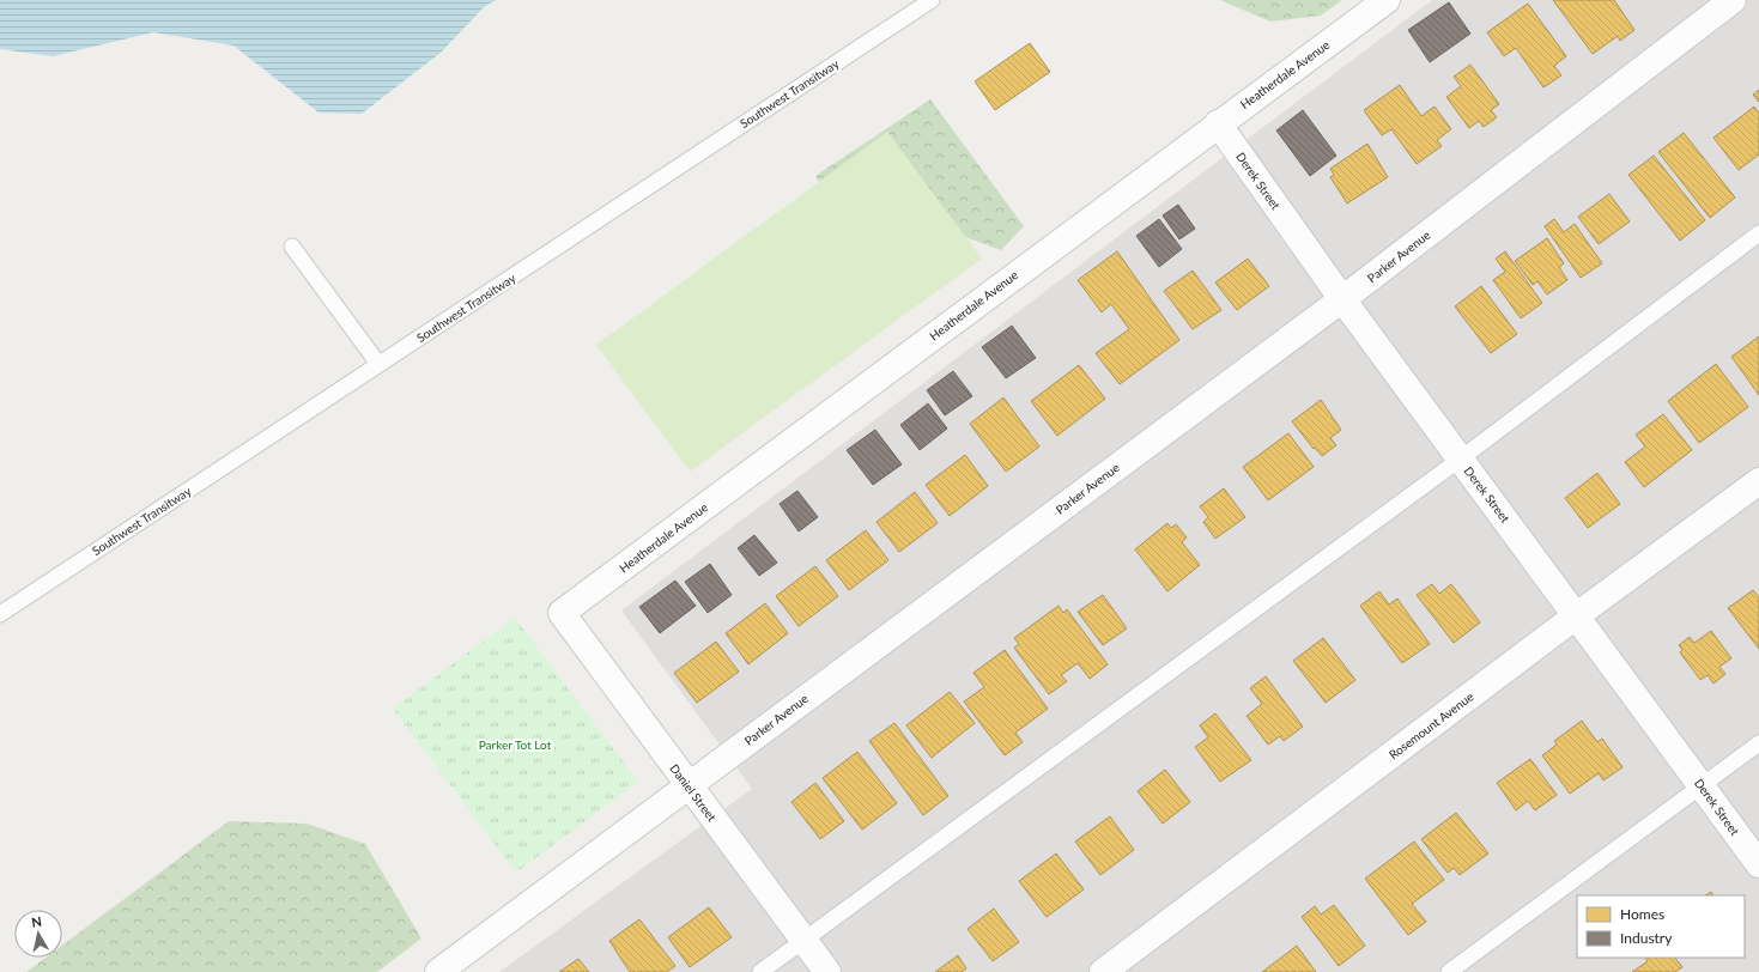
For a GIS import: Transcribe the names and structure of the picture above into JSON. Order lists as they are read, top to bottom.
{
  "streets": {
    "street": [
      "Heatherdale Avenue",
      "Derek Street",
      "Parker Avenue",
      "Rosemount Avenue",
      "Daniel Street"
    ],
    "lane": ["Southwest Transitway"]
  },
  "crossings": [
    ["Heatherdale Avenue", "Derek Street"],
    ["Heatherdale Avenue", "Daniel Street"],
    ["Derek Street", "Parker Avenue"],
    ["Derek Street", "Rosemount Avenue"],
    ["Parker Avenue", "Daniel Street"]
  ],
  "parks": ["Parker Tot Lot"],
  "legend": ["Homes", "Industry"],
  "north": "top"
}
